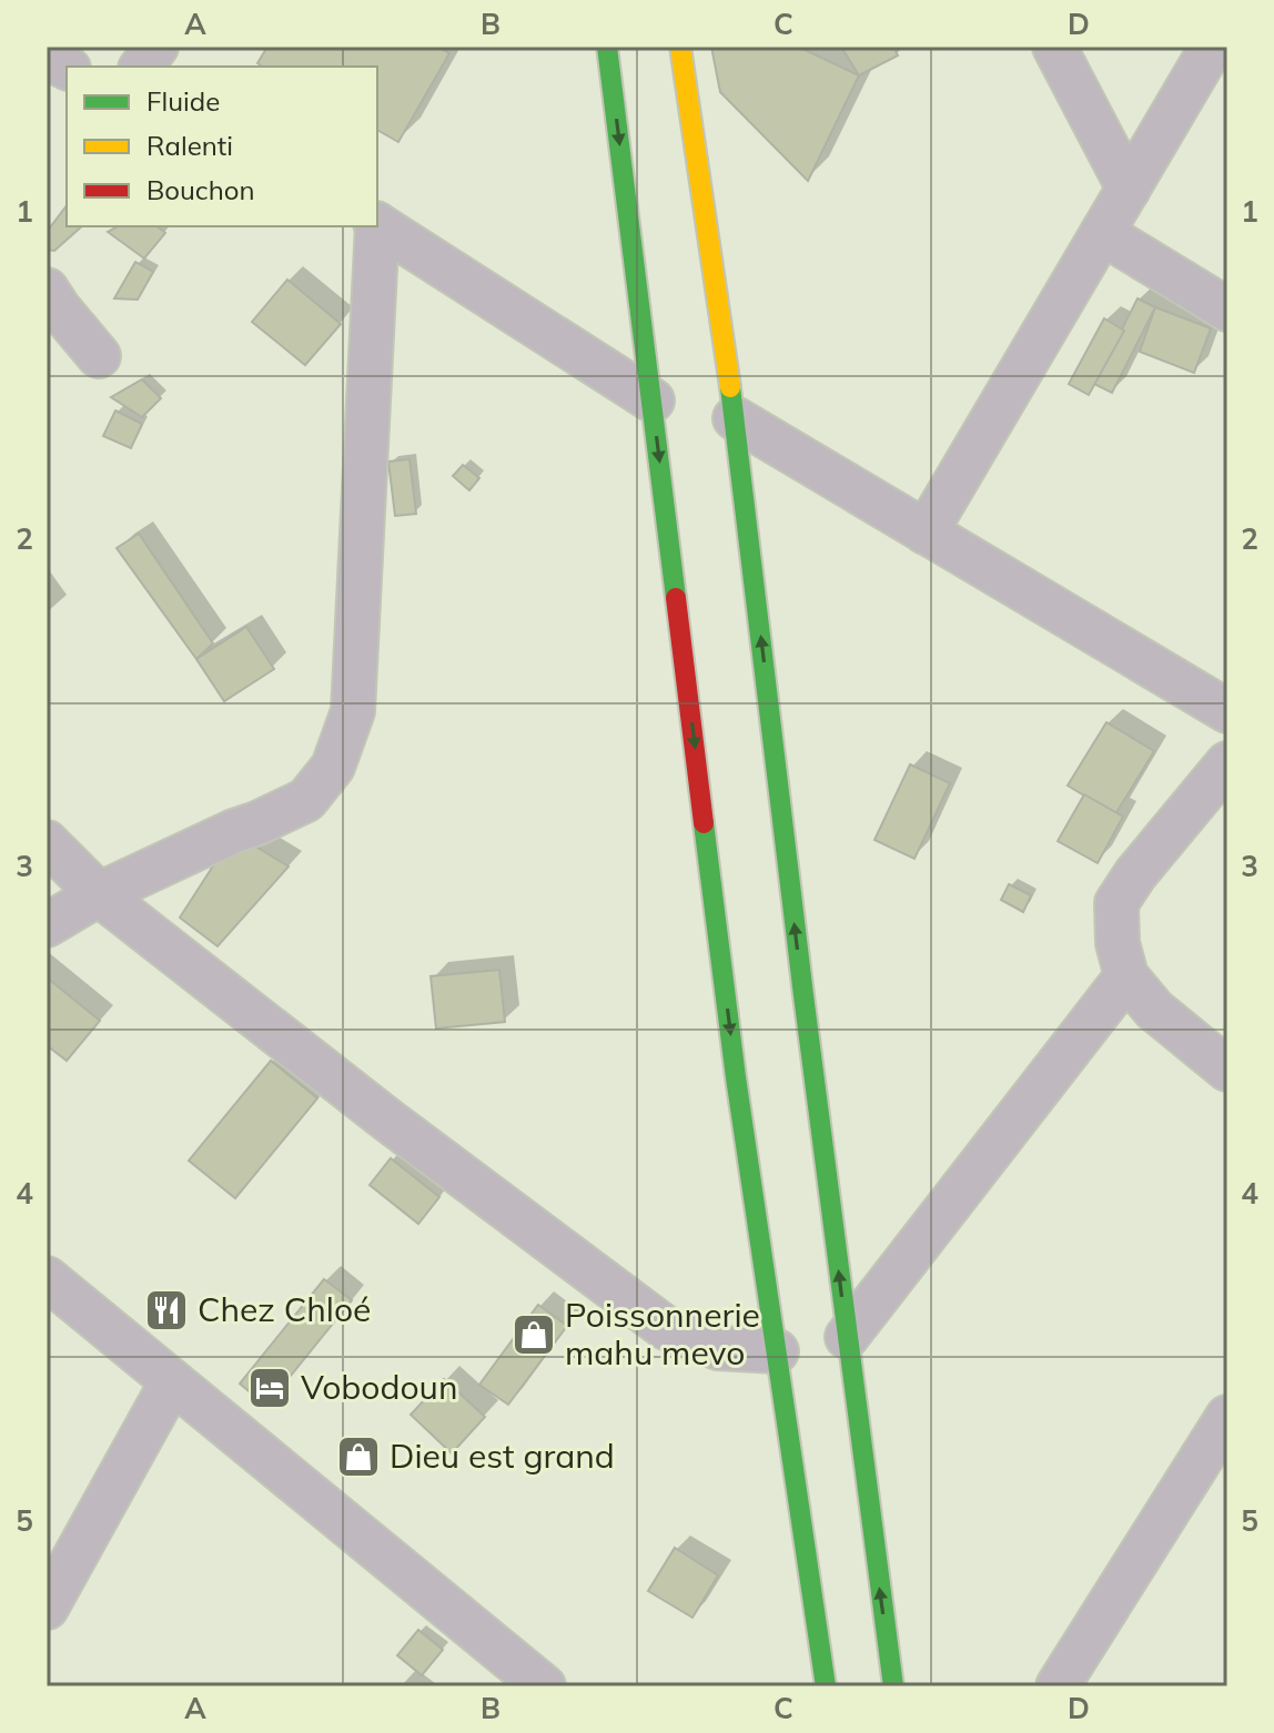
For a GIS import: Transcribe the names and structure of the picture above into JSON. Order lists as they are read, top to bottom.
{
  "places": {
    "restaurant": ["Chez Chloé"],
    "shop": ["Poissonnerie mahu mevo", "Dieu est grand"],
    "hotel": ["Vobodoun"]
  },
  "legend": ["Fluide", "Ralenti", "Bouchon"],
  "grid": {
    "columns": [
      "A",
      "B",
      "C",
      "D"
    ],
    "rows": [
      "1",
      "2",
      "3",
      "4",
      "5"
    ]
  }
}
